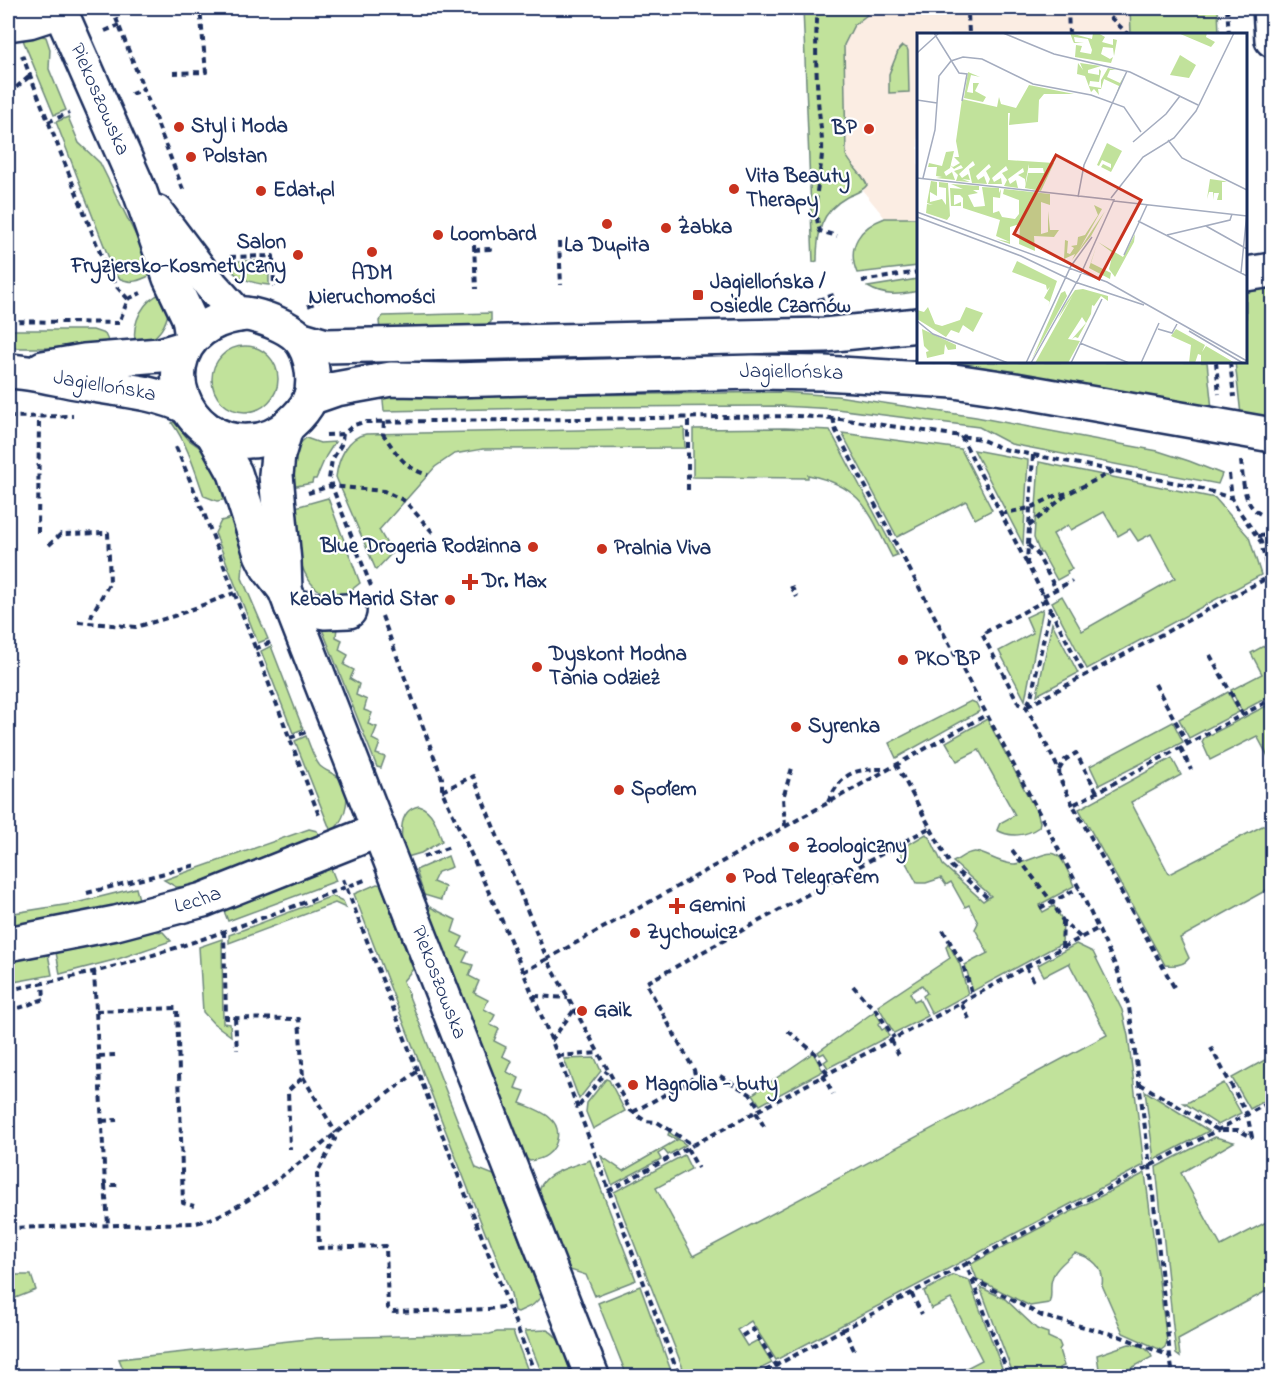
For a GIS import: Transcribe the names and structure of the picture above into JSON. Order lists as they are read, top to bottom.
{
  "streets": {
    "street": ["Piekoszowska", "Jagiellońska", "Lecha"]
  },
  "crossings": [
    ["Piekoszowska", "Jagiellońska"],
    ["Piekoszowska", "Lecha"]
  ],
  "places": {
    "other": [
      "Styl i Moda",
      "BP",
      "Polstan",
      "Vita Beauty Therapy",
      "Edat.pl",
      "La Dupita",
      "Żabka",
      "Loombard",
      "ADM Nieruchomości",
      "Salon Fryzjersko-Kosmetyczny",
      "Blue Drogeria Rodzinna",
      "Pralnia Viva",
      "Kebab Marid Star",
      "PKO BP",
      "Dyskont Modna Tania Odzież",
      "Syrenka",
      "Społem",
      "Zoologiczny",
      "Pod Telegrafem",
      "Zychowicz",
      "Gaik",
      "Magnolia - buty"
    ],
    "transit": ["Jagiellońska / Osiedle Czarnów"],
    "health": ["Dr. Max", "Gemini"]
  }
}
